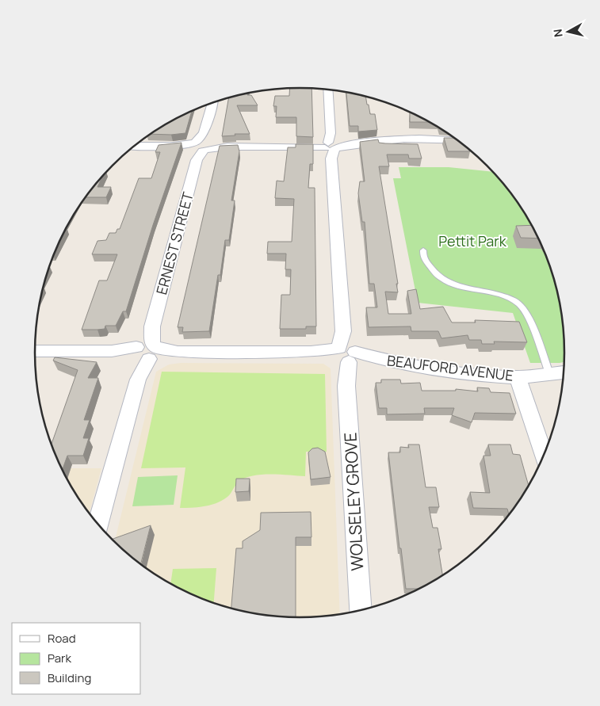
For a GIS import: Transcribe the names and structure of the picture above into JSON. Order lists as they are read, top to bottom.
{
  "streets": {
    "street": ["ERNEST STREET", "BEAUFORD AVENUE", "WOLSELEY GROVE"]
  },
  "crossings": [
    ["ERNEST STREET", "BEAUFORD AVENUE"],
    ["BEAUFORD AVENUE", "WOLSELEY GROVE"]
  ],
  "parks": ["Pettit Park"],
  "legend": ["Road", "Park", "Building"],
  "north": "left"
}
